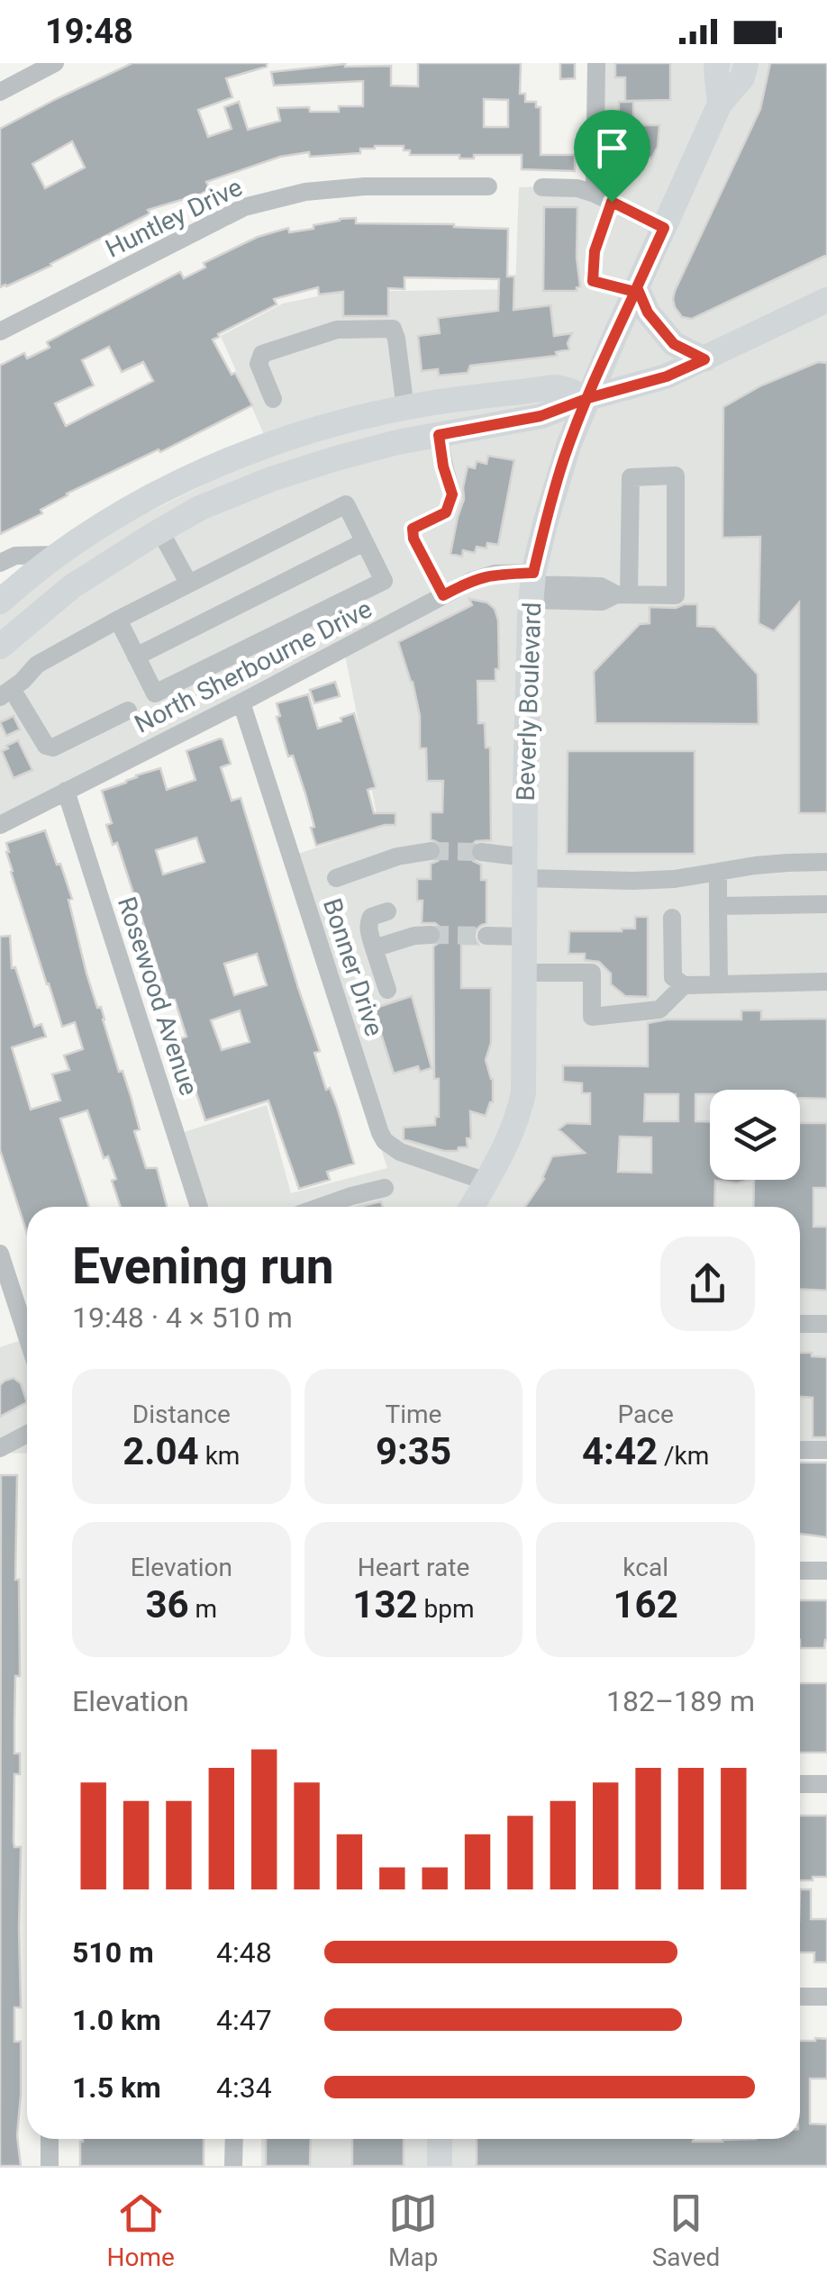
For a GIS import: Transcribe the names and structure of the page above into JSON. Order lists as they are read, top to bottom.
{
  "streets": {
    "main road": ["Beverly Boulevard"],
    "street": [
      "Huntley Drive",
      "North Sherbourne Drive",
      "Bonner Drive",
      "Rosewood Avenue"
    ]
  },
  "crossings": [
    ["North Sherbourne Drive", "Beverly Boulevard"],
    ["North Sherbourne Drive", "Bonner Drive"],
    ["North Sherbourne Drive", "Rosewood Avenue"],
    ["Beverly Boulevard", "Bonner Drive"]
  ],
  "page": {
    "status": "19:48",
    "heading": ["Evening run", "19:48 · 4 × 510 m"],
    "stats": [
      ["Distance", "2.04 km"],
      ["Time", "9:35"],
      ["Pace", "4:42 /km"],
      ["Elevation", "36 m"],
      ["Heart rate", "132 bpm"],
      ["kcal", "162"]
    ],
    "chart": ["Elevation", "182–189 m"],
    "list": [
      {
        "name": "510 m",
        "note": "4:48"
      },
      {
        "name": "1.0 km",
        "note": "4:47"
      },
      {
        "name": "1.5 km",
        "note": "4:34"
      }
    ],
    "tabs": ["Home", "Map", "Saved"]
  }
}
